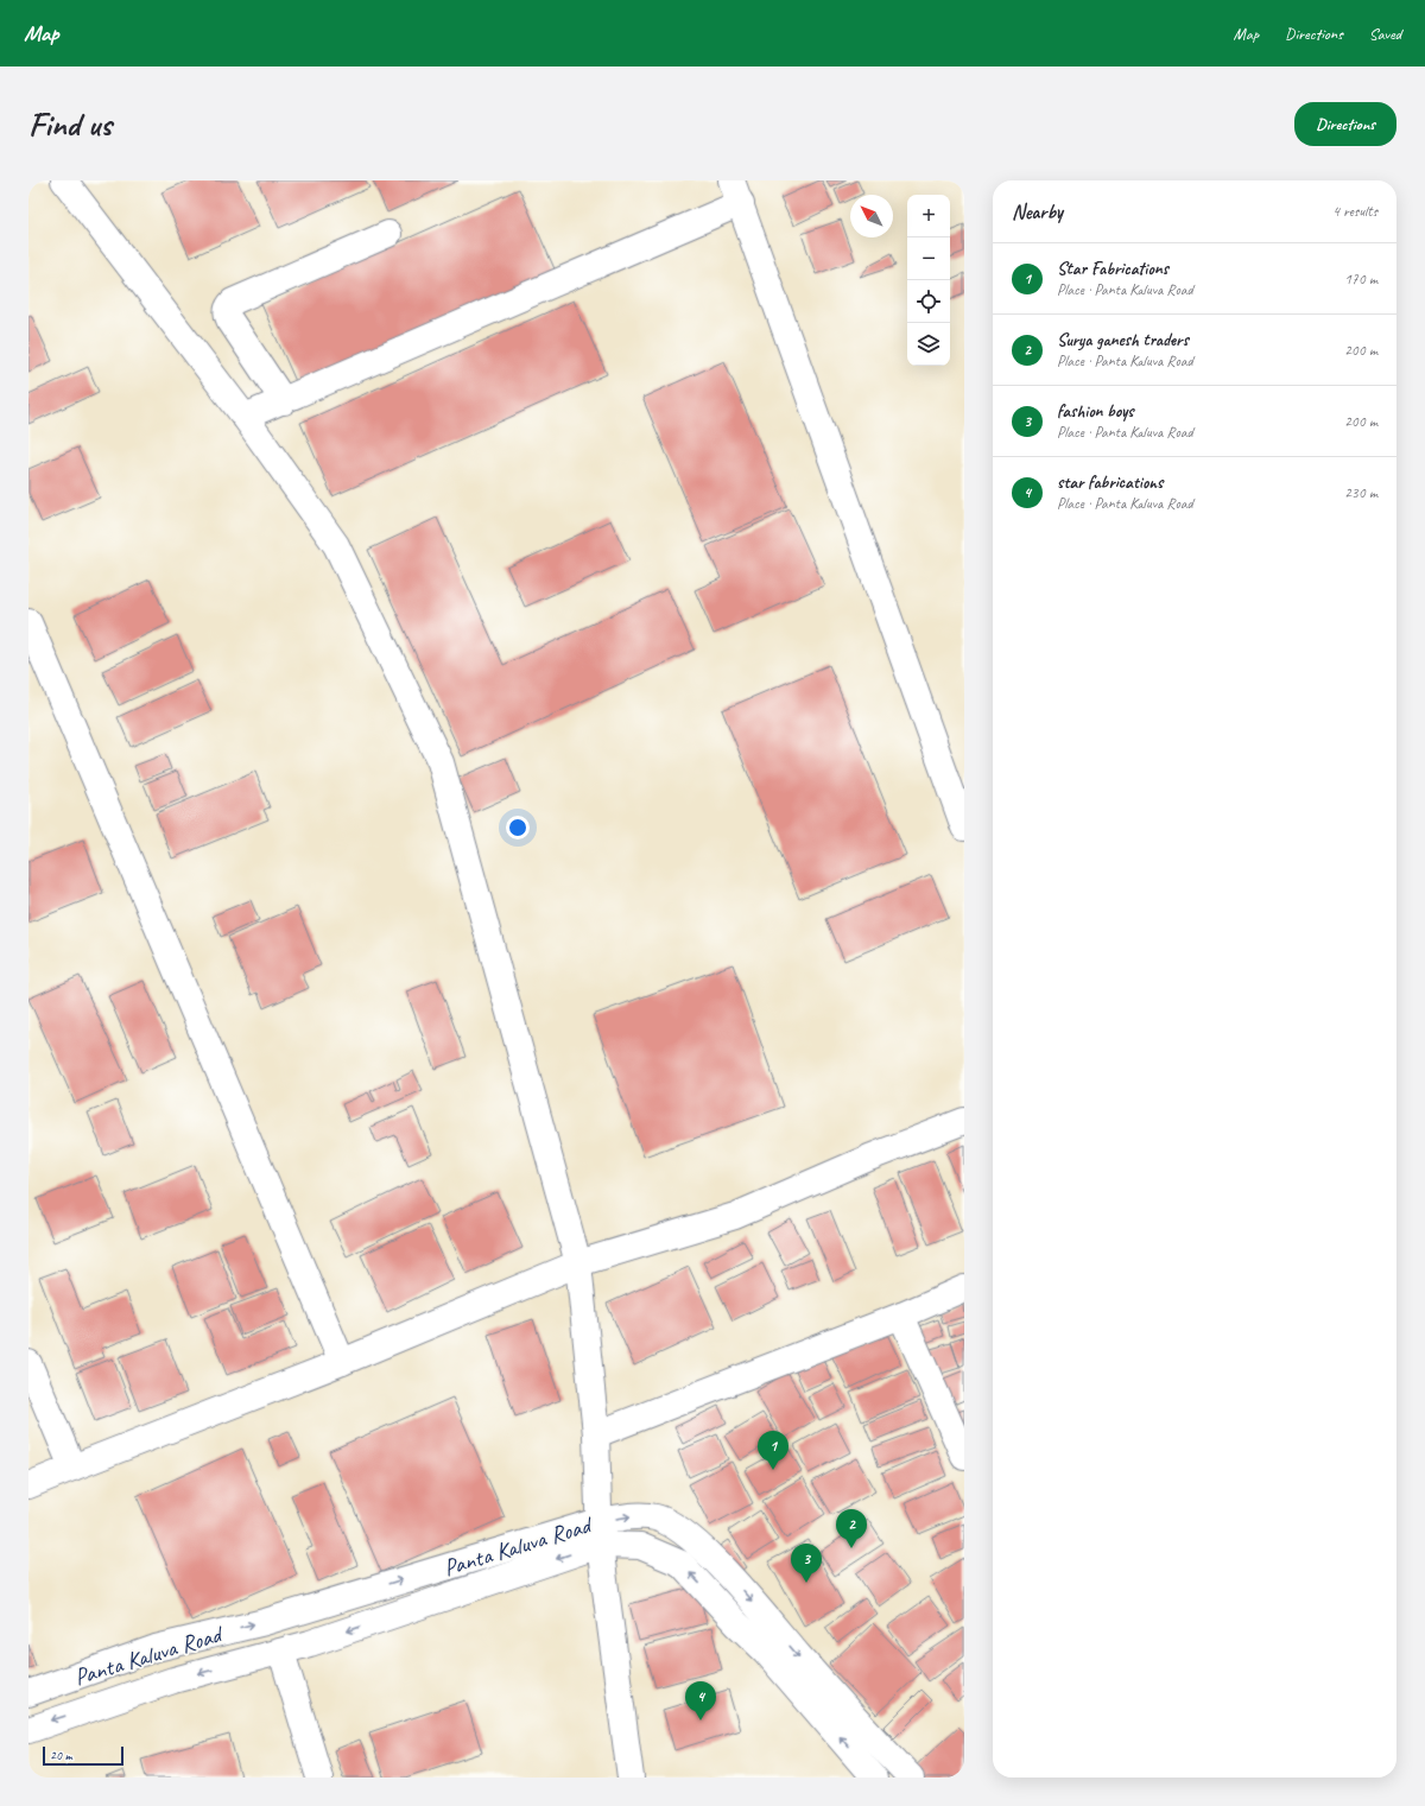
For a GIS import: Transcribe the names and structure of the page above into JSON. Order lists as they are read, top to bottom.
{
  "streets": {
    "street": ["Panta Kaluva Road"]
  },
  "scale_bar": "20 m",
  "north": "top left",
  "page": {
    "header": "Map",
    "nav": ["Map", "Directions", "Saved"],
    "buttons": "Directions",
    "title": "Find us",
    "heading": ["Nearby", "4 results"],
    "map_buttons": ["+", "−"],
    "list": [
      {
        "mark": "1",
        "name": "Star Fabrications",
        "note": "Place · Panta Kaluva Road",
        "value": "170 m"
      },
      {
        "mark": "2",
        "name": "Surya ganesh traders",
        "note": "Place · Panta Kaluva Road",
        "value": "200 m"
      },
      {
        "mark": "3",
        "name": "fashion boys",
        "note": "Place · Panta Kaluva Road",
        "value": "200 m"
      },
      {
        "mark": "4",
        "name": "star fabrications",
        "note": "Place · Panta Kaluva Road",
        "value": "230 m"
      }
    ],
    "pins": [
      "1",
      "2",
      "3",
      "4"
    ],
    "scale": "20 m"
  }
}
